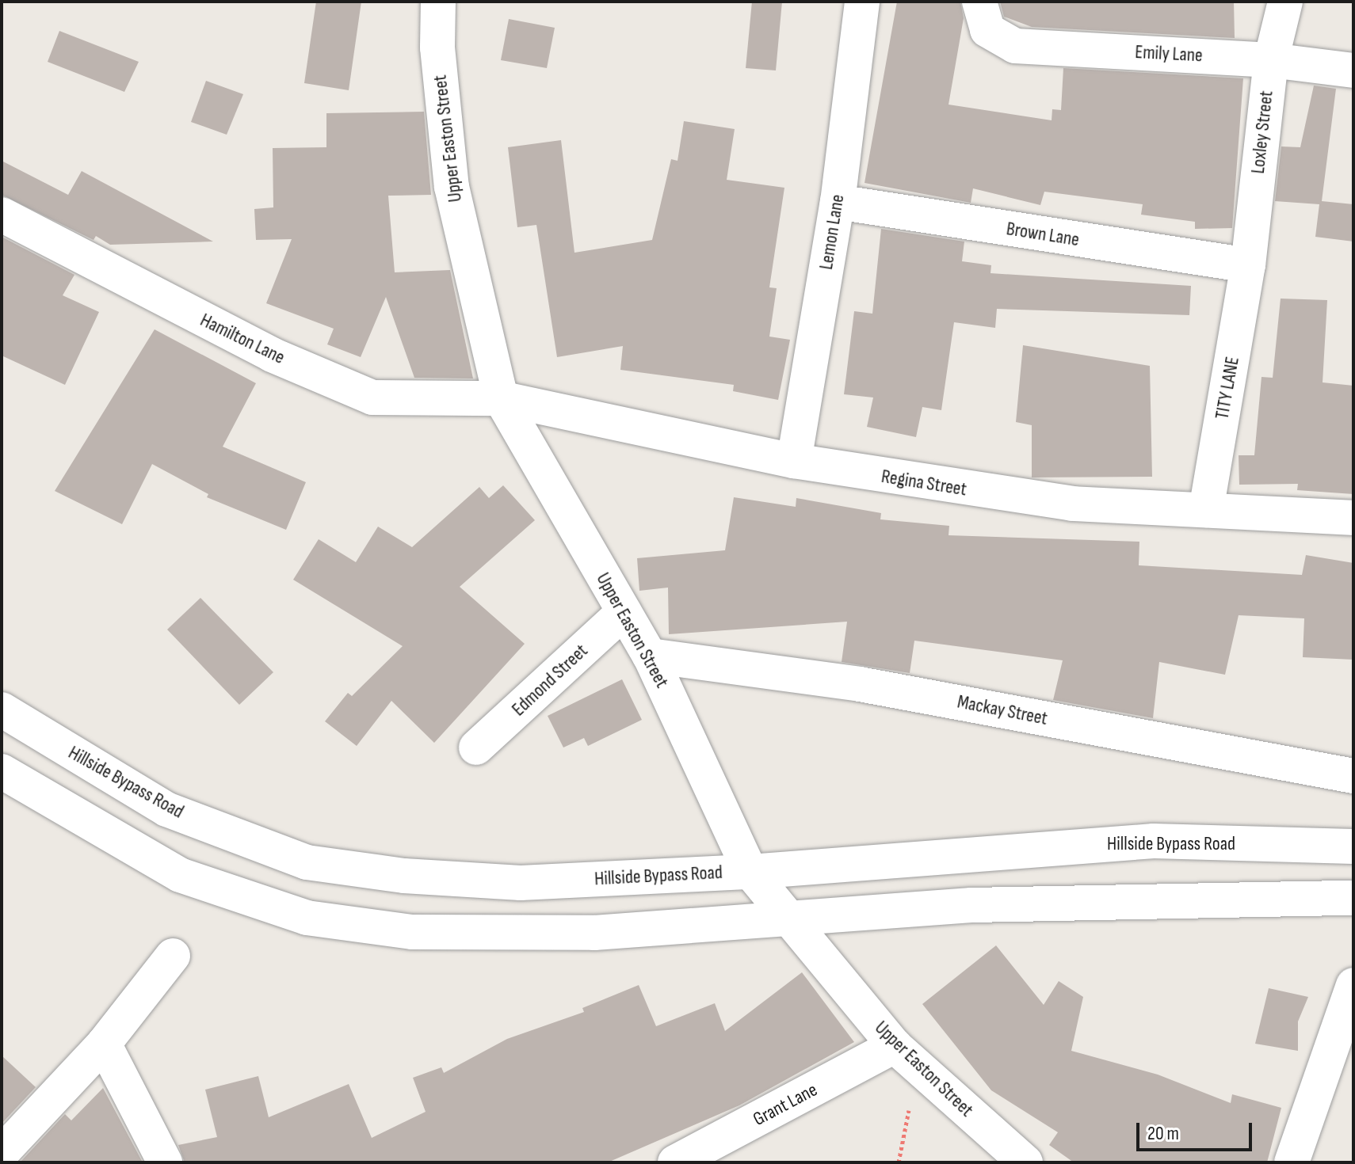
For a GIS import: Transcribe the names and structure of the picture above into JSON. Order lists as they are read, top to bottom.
{
  "streets": {
    "street": [
      "Emily Lane",
      "Loxley Street",
      "Upper Easton Street",
      "Lemon Lane",
      "Brown Lane",
      "Hamilton Lane",
      "TITY LANE",
      "Regina Street",
      "Edmond Street",
      "Mackay Street",
      "Hillside Bypass Road",
      "Grant Lane"
    ]
  },
  "crossings": [
    ["Emily Lane", "Loxley Street"],
    ["Loxley Street", "Brown Lane"],
    ["Loxley Street", "TITY LANE"],
    ["Upper Easton Street", "Hamilton Lane"],
    ["Upper Easton Street", "Regina Street"],
    ["Upper Easton Street", "Edmond Street"],
    ["Upper Easton Street", "Mackay Street"],
    ["Upper Easton Street", "Hillside Bypass Road"],
    ["Upper Easton Street", "Grant Lane"],
    ["Lemon Lane", "Brown Lane"],
    ["Lemon Lane", "Regina Street"],
    ["Brown Lane", "TITY LANE"],
    ["Hamilton Lane", "Regina Street"],
    ["TITY LANE", "Regina Street"]
  ],
  "scale_bar": "20 m"
}
